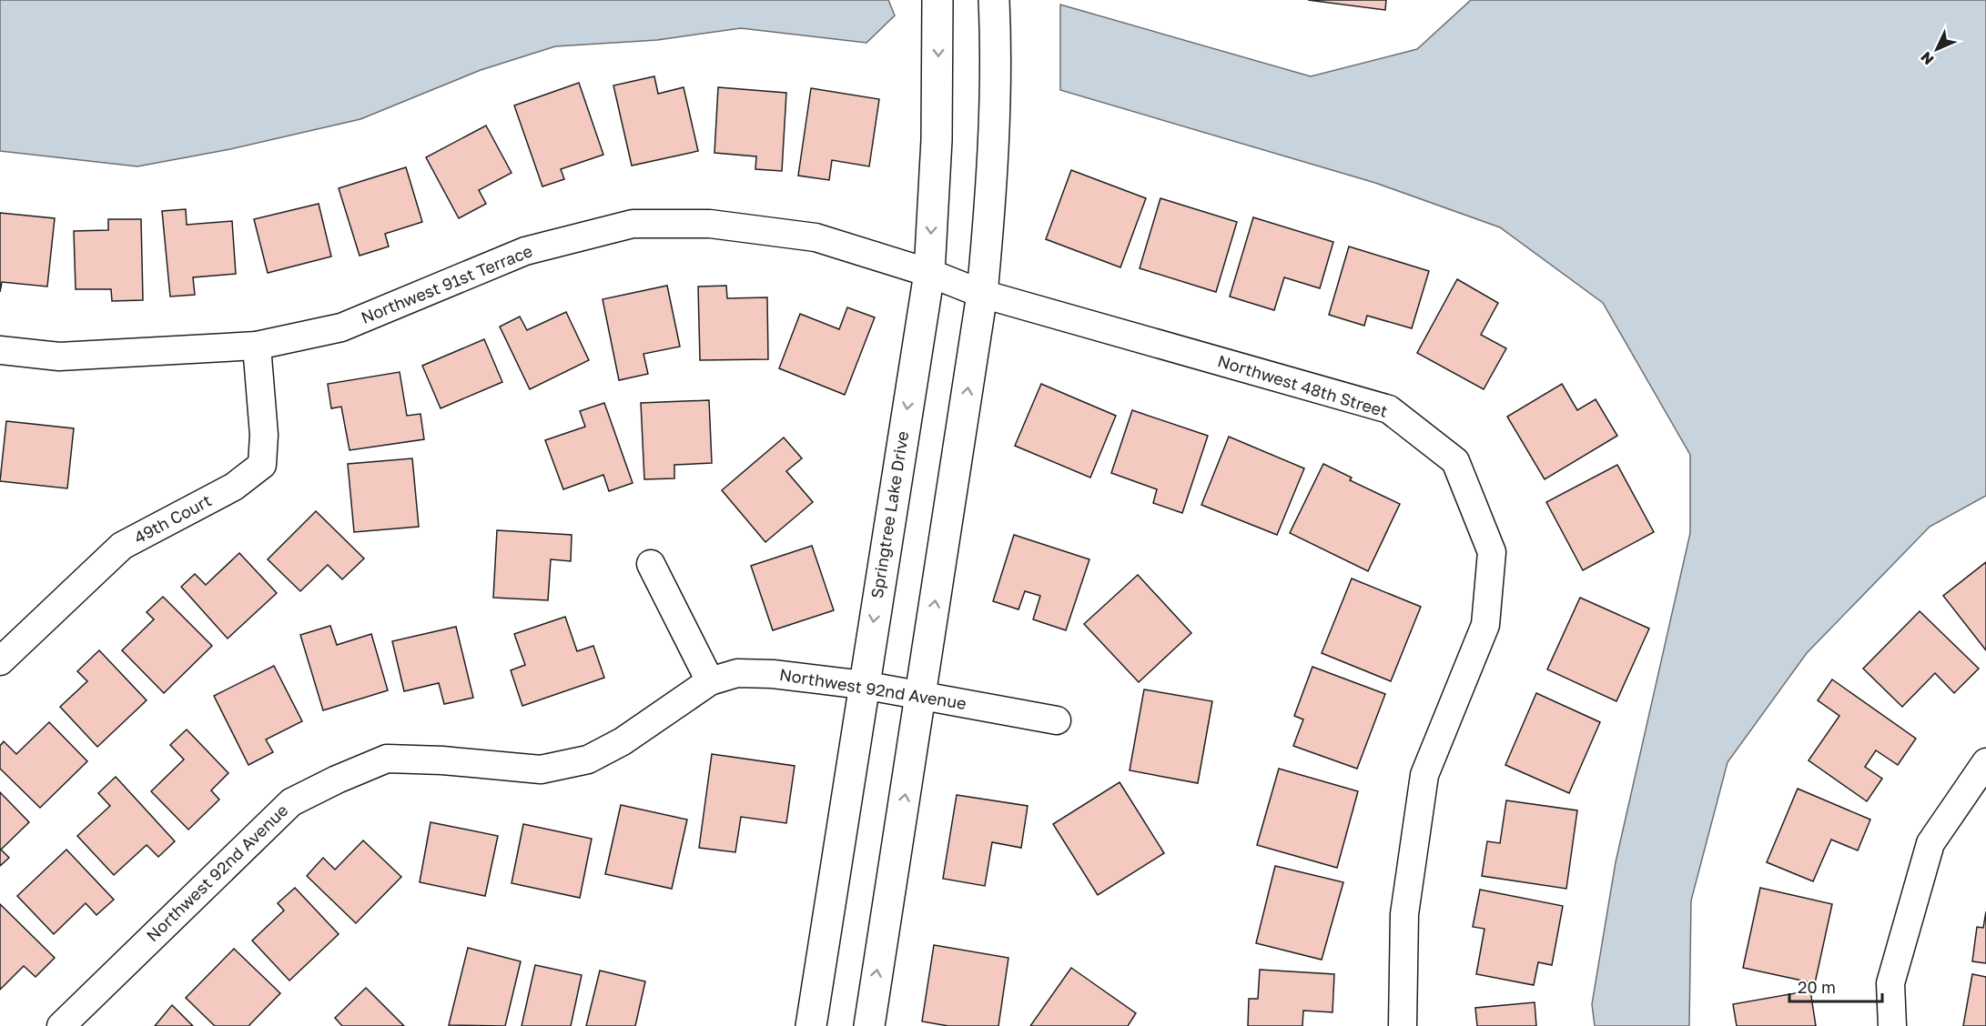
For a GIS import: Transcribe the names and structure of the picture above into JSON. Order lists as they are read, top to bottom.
{
  "streets": {
    "street": [
      "Northwest 91st Terrace",
      "Northwest 48th Street",
      "Springtree Lake Drive",
      "49th Court",
      "Northwest 92nd Avenue"
    ]
  },
  "crossings": [
    ["Northwest 91st Terrace", "Northwest 48th Street"],
    ["Northwest 91st Terrace", "Springtree Lake Drive"],
    ["Northwest 91st Terrace", "49th Court"],
    ["Springtree Lake Drive", "Northwest 92nd Avenue"]
  ],
  "scale_bar": "20 m",
  "north": "bottom left"
}
